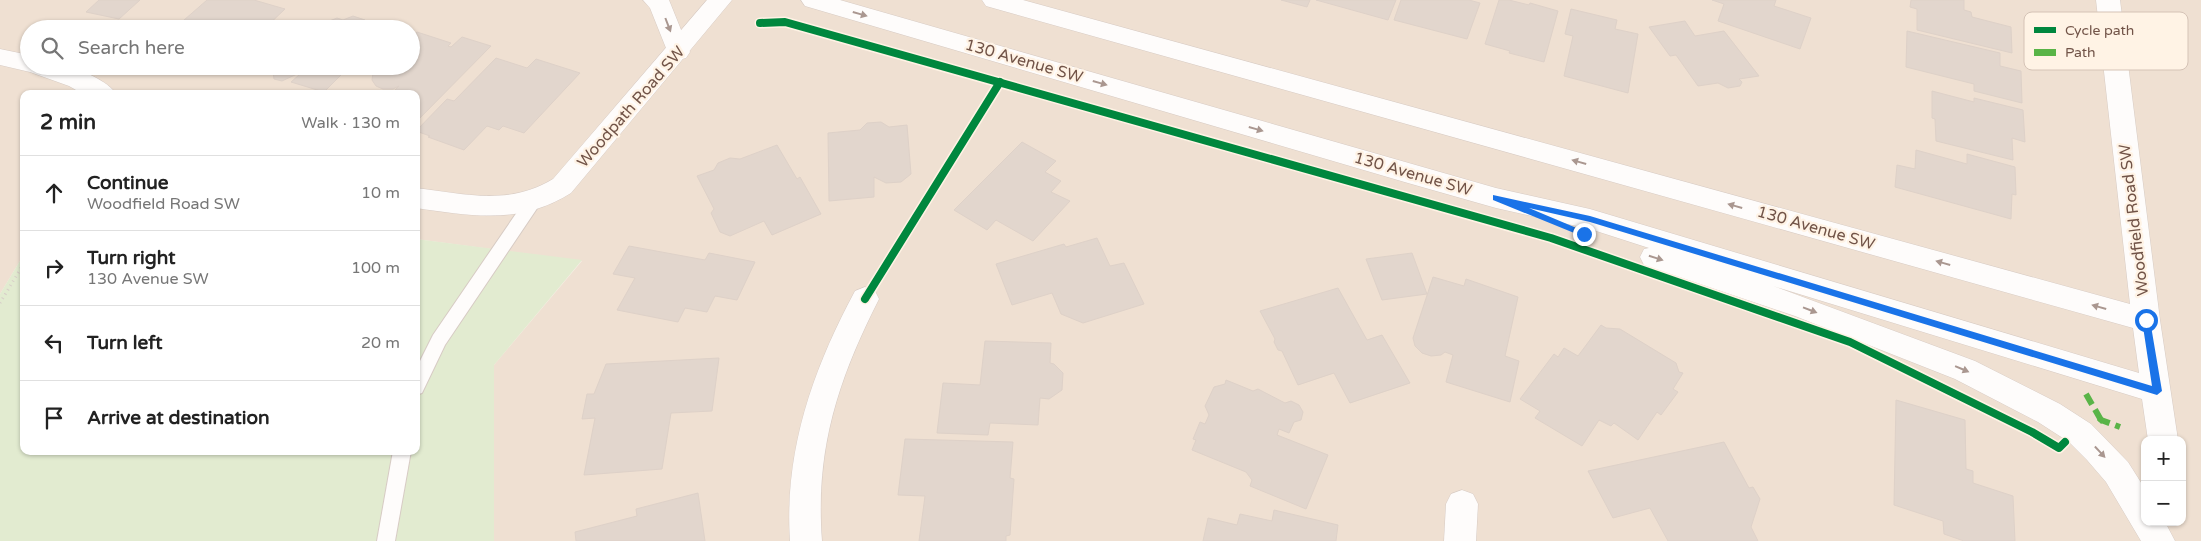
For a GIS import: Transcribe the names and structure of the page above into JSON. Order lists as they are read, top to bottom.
{
  "streets": {
    "street": ["130 Avenue SW", "Woodpath Road SW", "Woodfield Road SW"]
  },
  "crossings": [
    ["130 Avenue SW", "Woodfield Road SW"]
  ],
  "legend": ["Cycle path", "Path"],
  "page": {
    "search": "Search here",
    "heading": ["2 min", "Walk · 130 m"],
    "list": [
      ["Continue", "Woodfield Road SW", "10 m"],
      ["Turn right", "130 Avenue SW", "100 m"],
      ["Turn left", "20 m"],
      "Arrive at destination"
    ],
    "map_buttons": ["+", "−"]
  }
}
